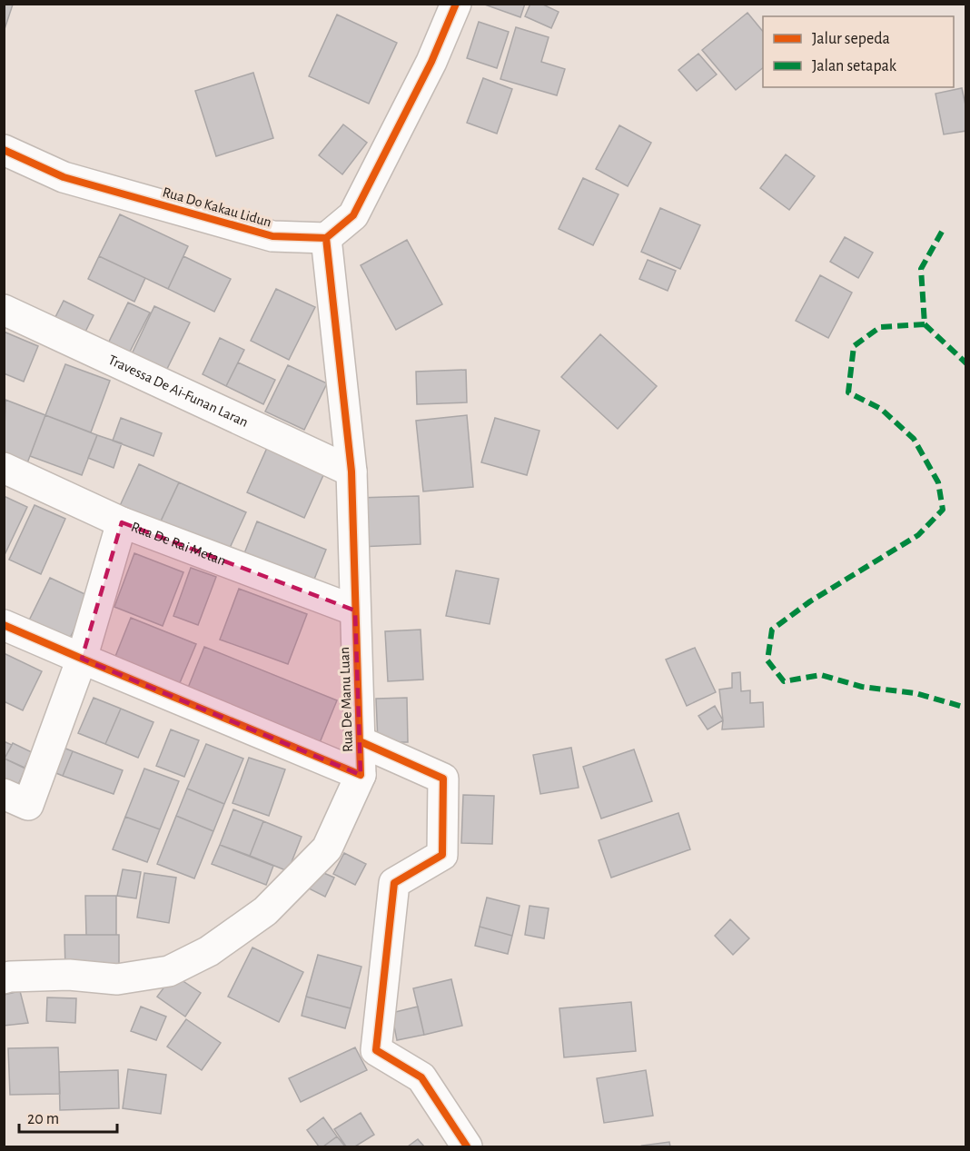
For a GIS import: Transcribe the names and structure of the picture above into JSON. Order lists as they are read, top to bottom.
{
  "streets": {
    "street": [
      "Rua Do Kakau Lidun",
      "Travessa De Ai-Funan Laran",
      "Rua De Rai Metan",
      "Rua De Manu Luan"
    ]
  },
  "crossings": [
    ["Rua Do Kakau Lidun", "Rua De Manu Luan"],
    ["Travessa De Ai-Funan Laran", "Rua De Manu Luan"],
    ["Rua De Rai Metan", "Rua De Manu Luan"]
  ],
  "legend": ["Jalur sepeda", "Jalan setapak"],
  "scale_bar": "20 m"
}
